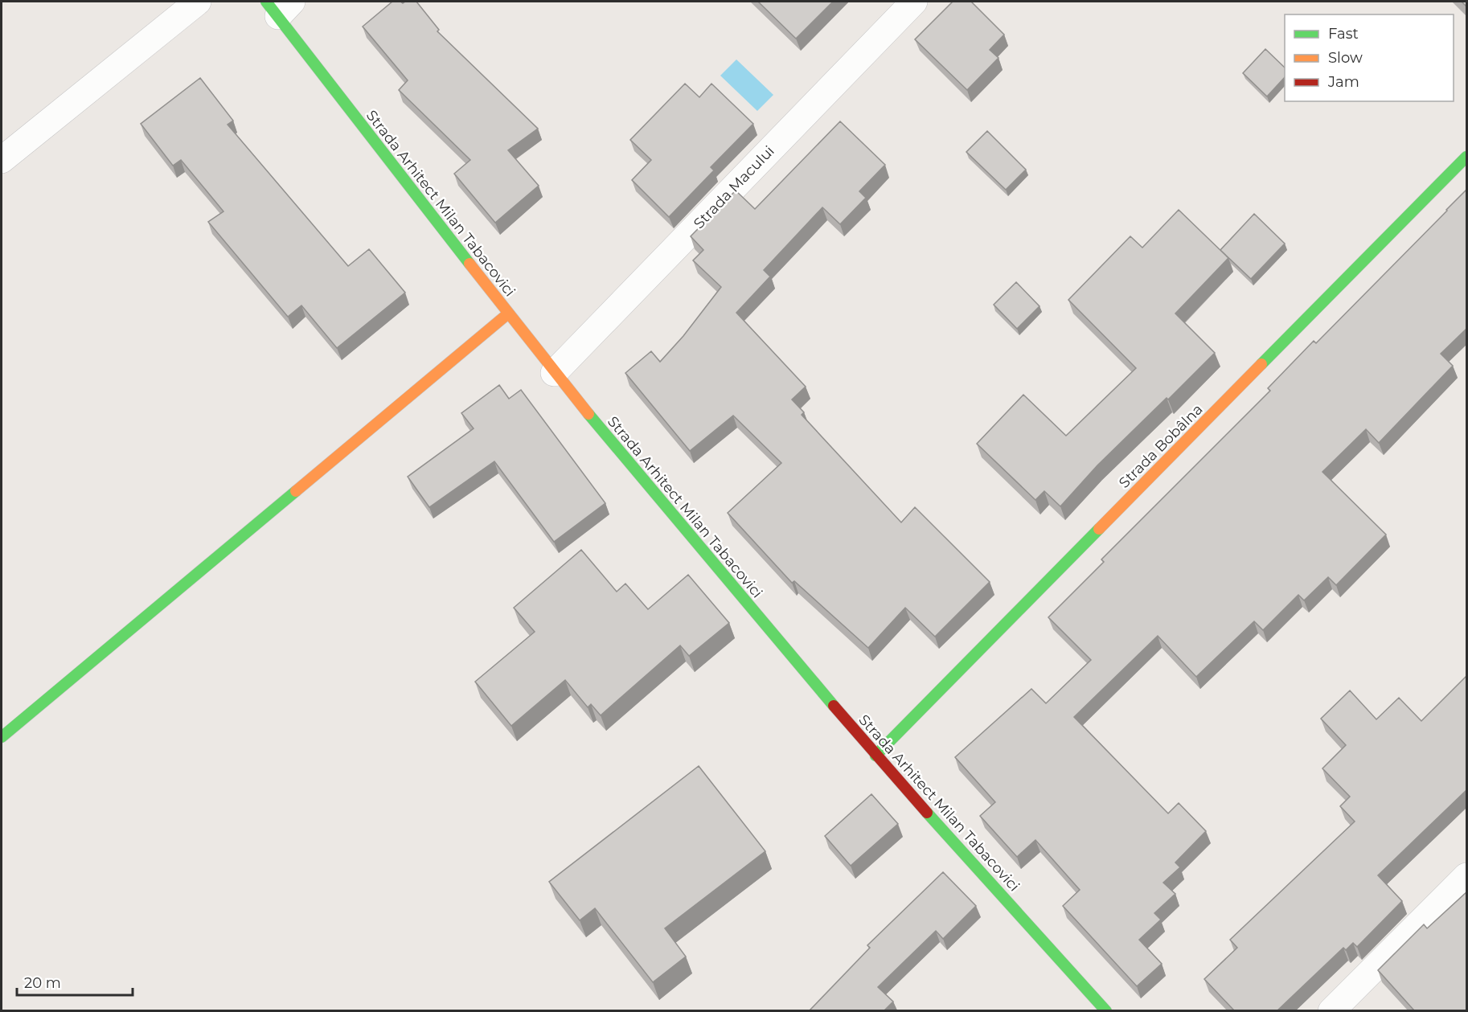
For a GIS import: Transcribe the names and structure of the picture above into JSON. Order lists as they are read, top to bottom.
{
  "streets": {
    "street": ["Strada Macului", "Strada Arhitect Milan Tabacovici", "Strada Bobâlna"]
  },
  "crossings": [
    ["Strada Macului", "Strada Arhitect Milan Tabacovici"],
    ["Strada Arhitect Milan Tabacovici", "Strada Bobâlna"]
  ],
  "legend": ["Fast", "Slow", "Jam"],
  "scale_bar": "20 m"
}
